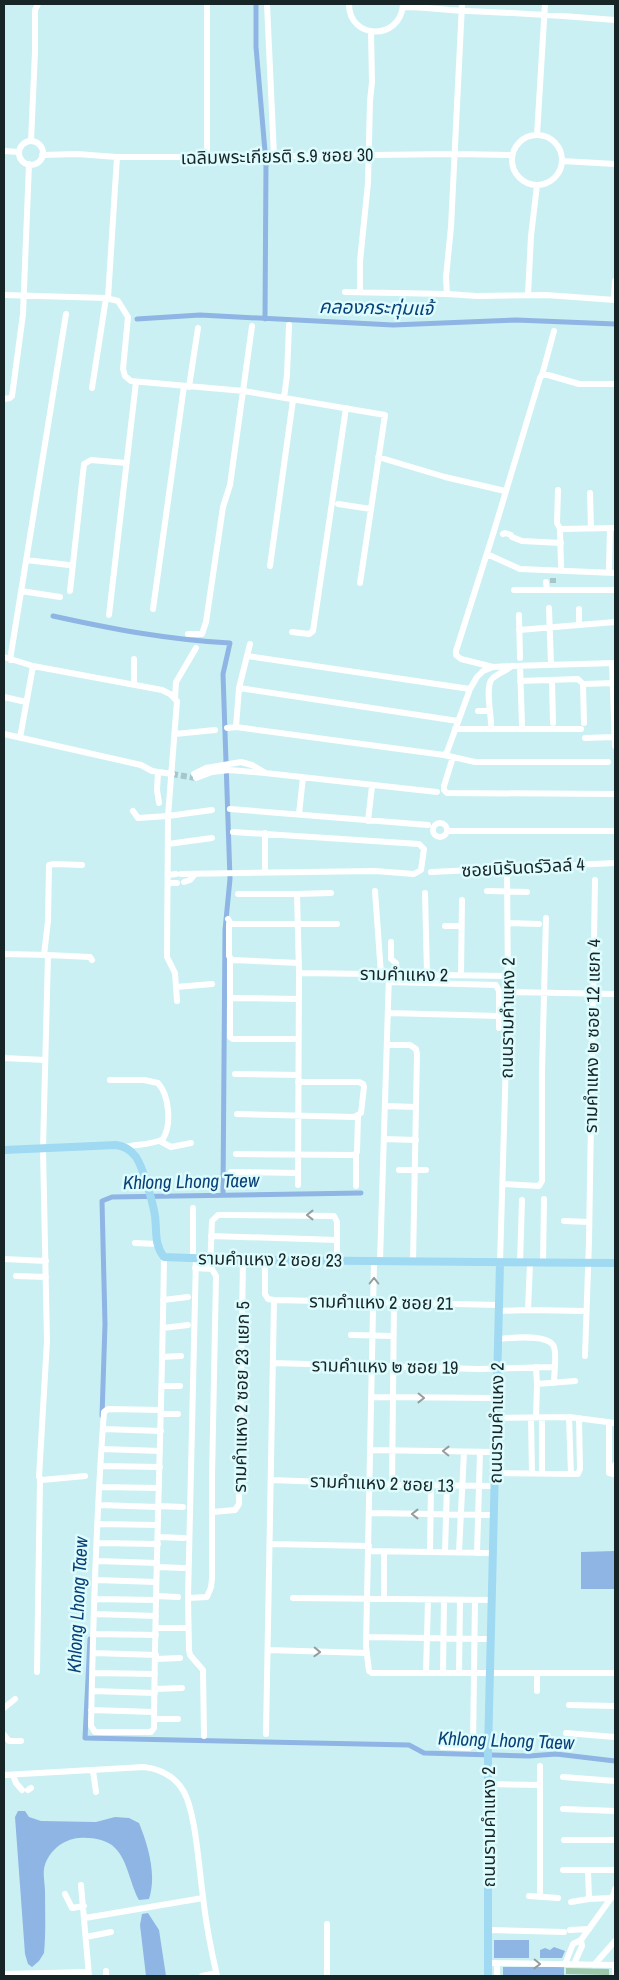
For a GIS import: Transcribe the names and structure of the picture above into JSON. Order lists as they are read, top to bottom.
{
  "streets": {
    "main road": ["ถนนรามคำแหง 2", "รามคำแหง 2 ซอย 23"],
    "street": [
      "เฉลิมพระเกียรติ ร.9 ซอย 30",
      "ซอยนิรันดร์วิลล์ 4",
      "รามคำแหง 2",
      "รามคำแหง ๒ ซอย 12 แยก 4",
      "รามคำแหง 2 ซอย 21",
      "รามคำแหง ๒ ซอย 19",
      "รามคำแหง 2 ซอย 23 แยก 5",
      "รามคำแหง 2 ซอย 13"
    ]
  },
  "crossings": [
    ["ซอยนิรันดร์วิลล์ 4", "ถนนรามคำแหง 2"],
    ["รามคำแหง 2", "ถนนรามคำแหง 2"],
    ["ถนนรามคำแหง 2", "รามคำแหง 2 ซอย 23"],
    ["ถนนรามคำแหง 2", "รามคำแหง 2 ซอย 21"],
    ["ถนนรามคำแหง 2", "รามคำแหง ๒ ซอย 19"],
    ["ถนนรามคำแหง 2", "รามคำแหง 2 ซอย 13"],
    ["รามคำแหง ๒ ซอย 12 แยก 4", "รามคำแหง 2 ซอย 23"],
    ["รามคำแหง ๒ ซอย 12 แยก 4", "รามคำแหง 2 ซอย 21"],
    ["รามคำแหง 2 ซอย 23", "รามคำแหง 2 ซอย 23 แยก 5"]
  ],
  "water": ["คลองกระทุ่มแจ้", "Khlong Lhong Taew"]
}
